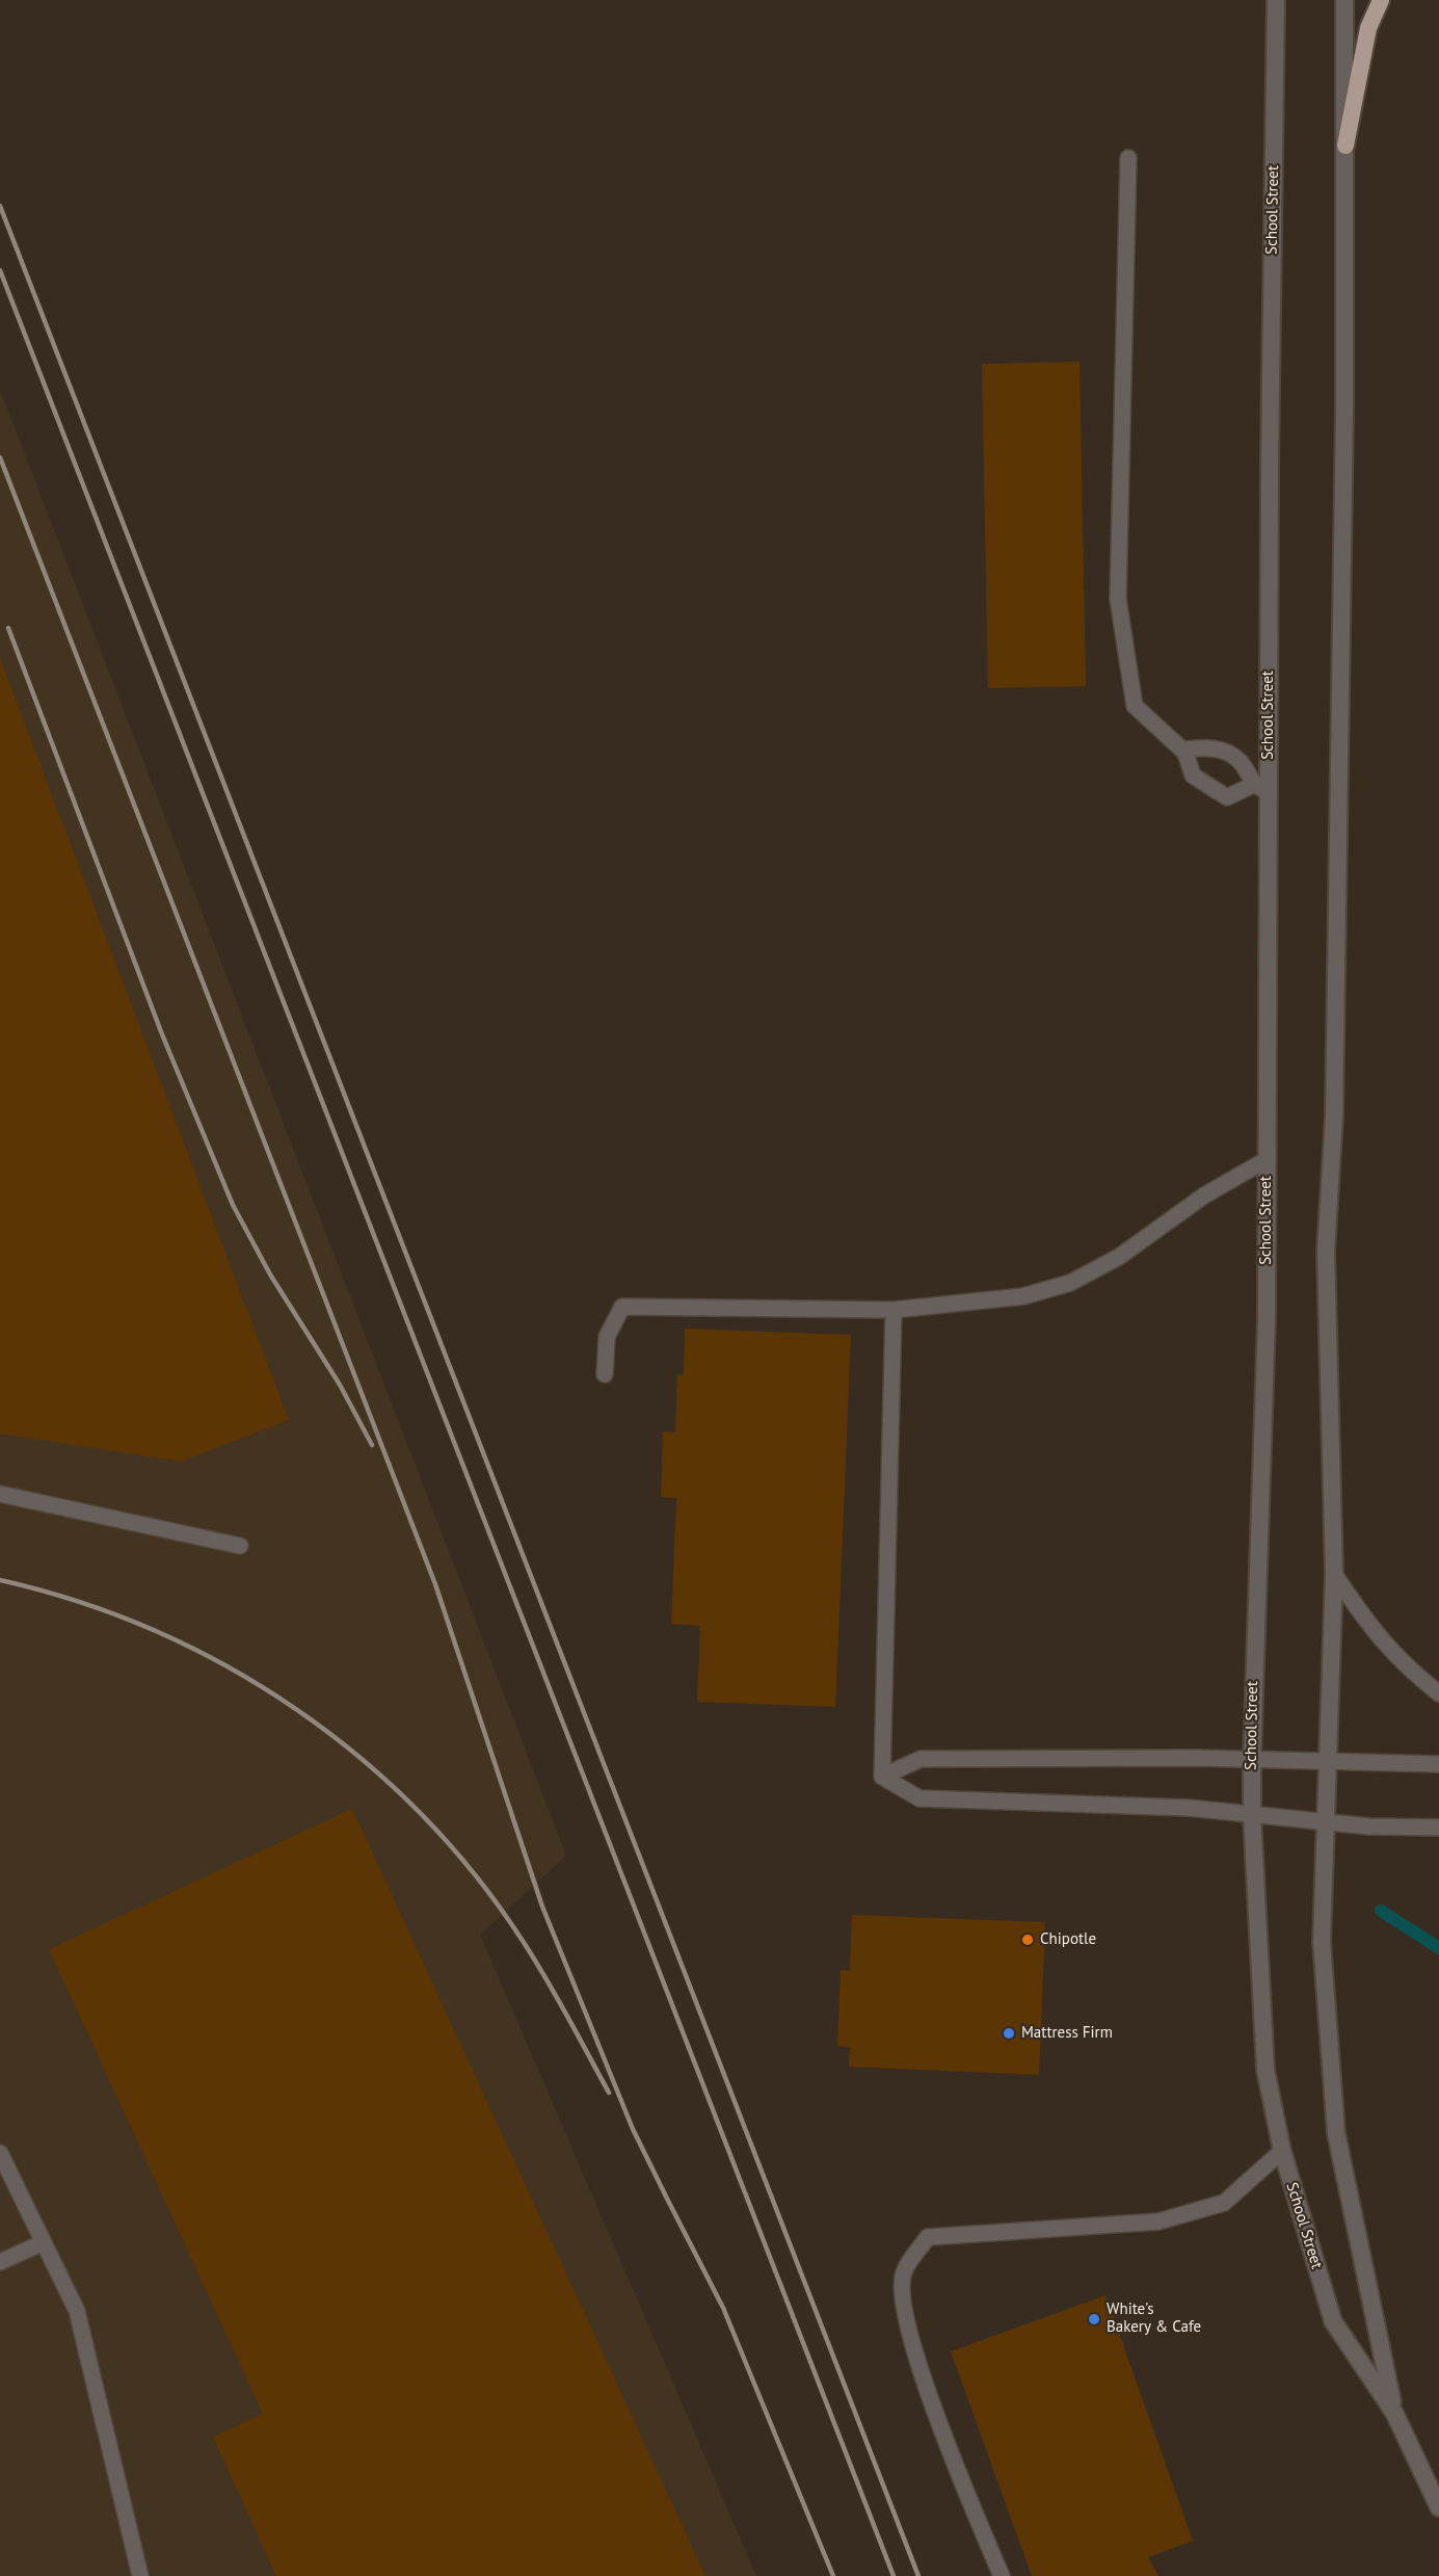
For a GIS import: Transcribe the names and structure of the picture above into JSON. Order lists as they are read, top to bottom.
{
  "streets": {
    "street": ["School Street"]
  },
  "places": ["Chipotle", "Mattress Firm", "White's Bakery & Cafe"]
}
